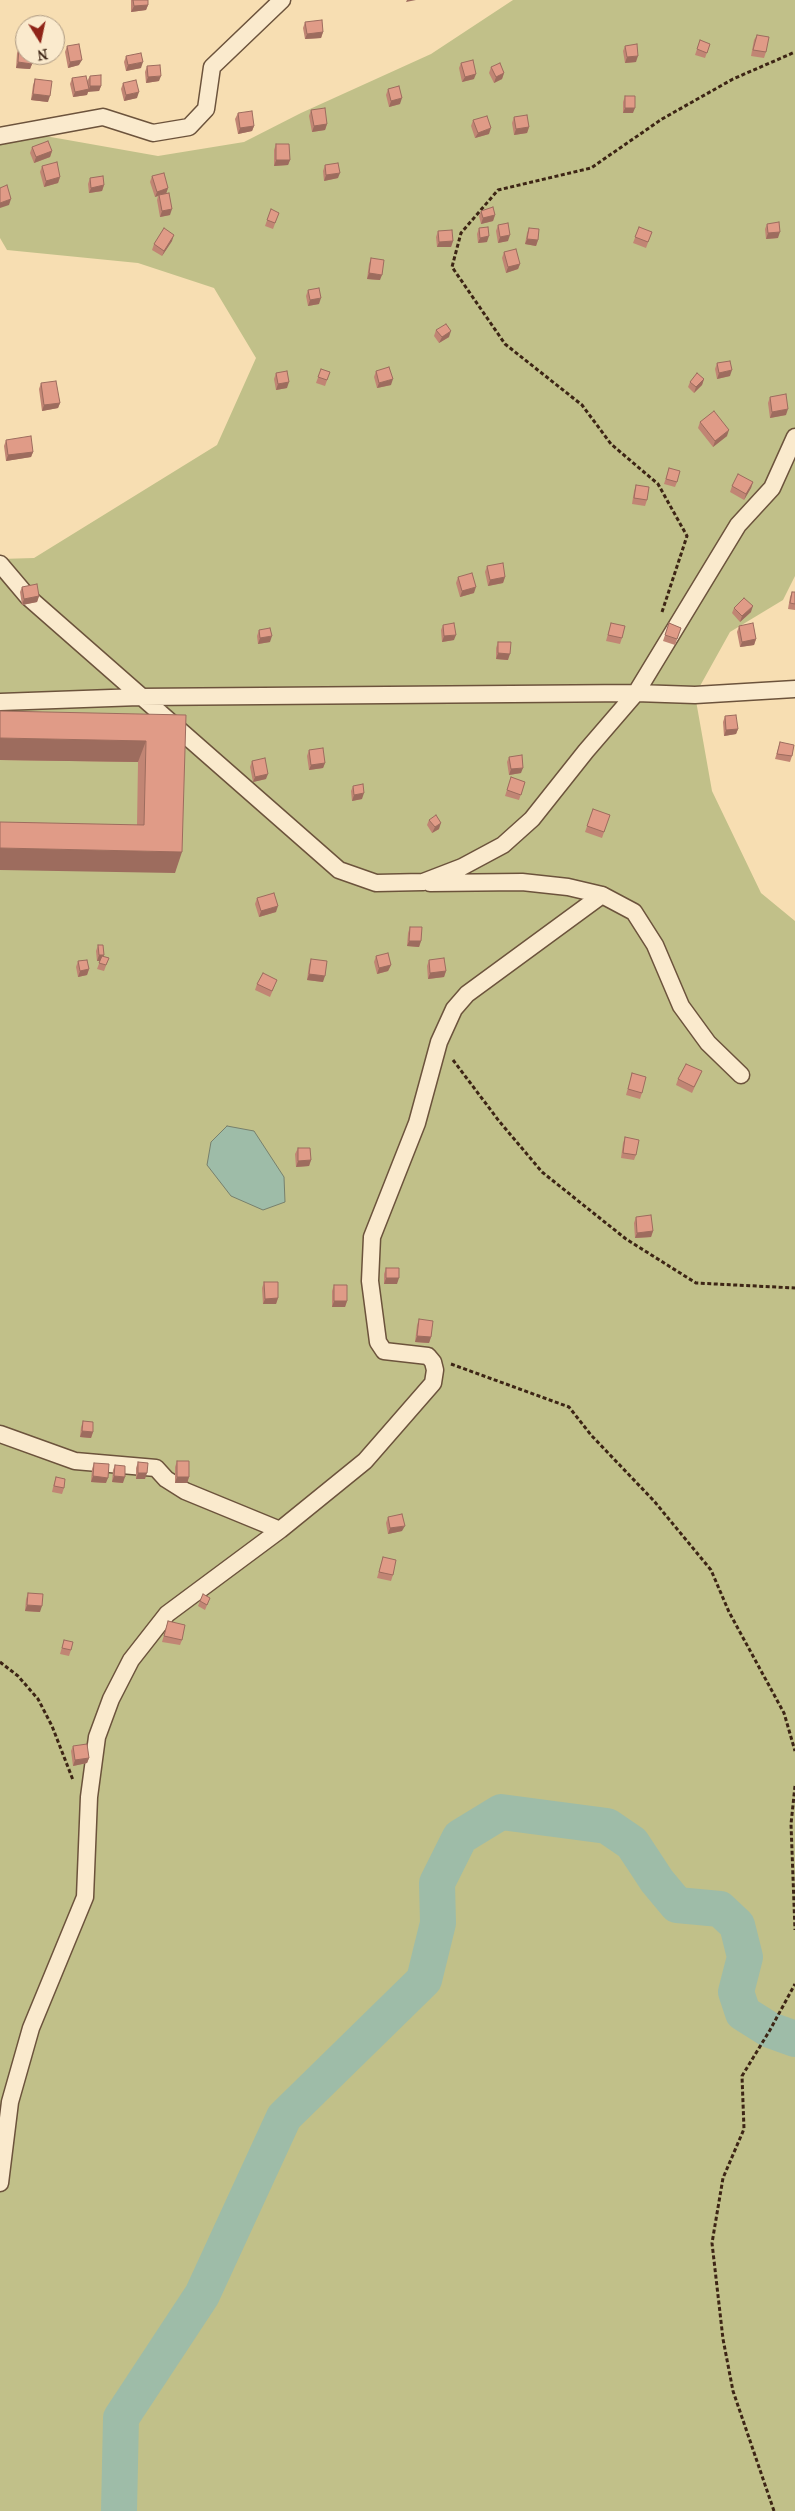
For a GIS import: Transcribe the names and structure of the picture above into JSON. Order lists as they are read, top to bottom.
{
  "north": "bottom"
}
